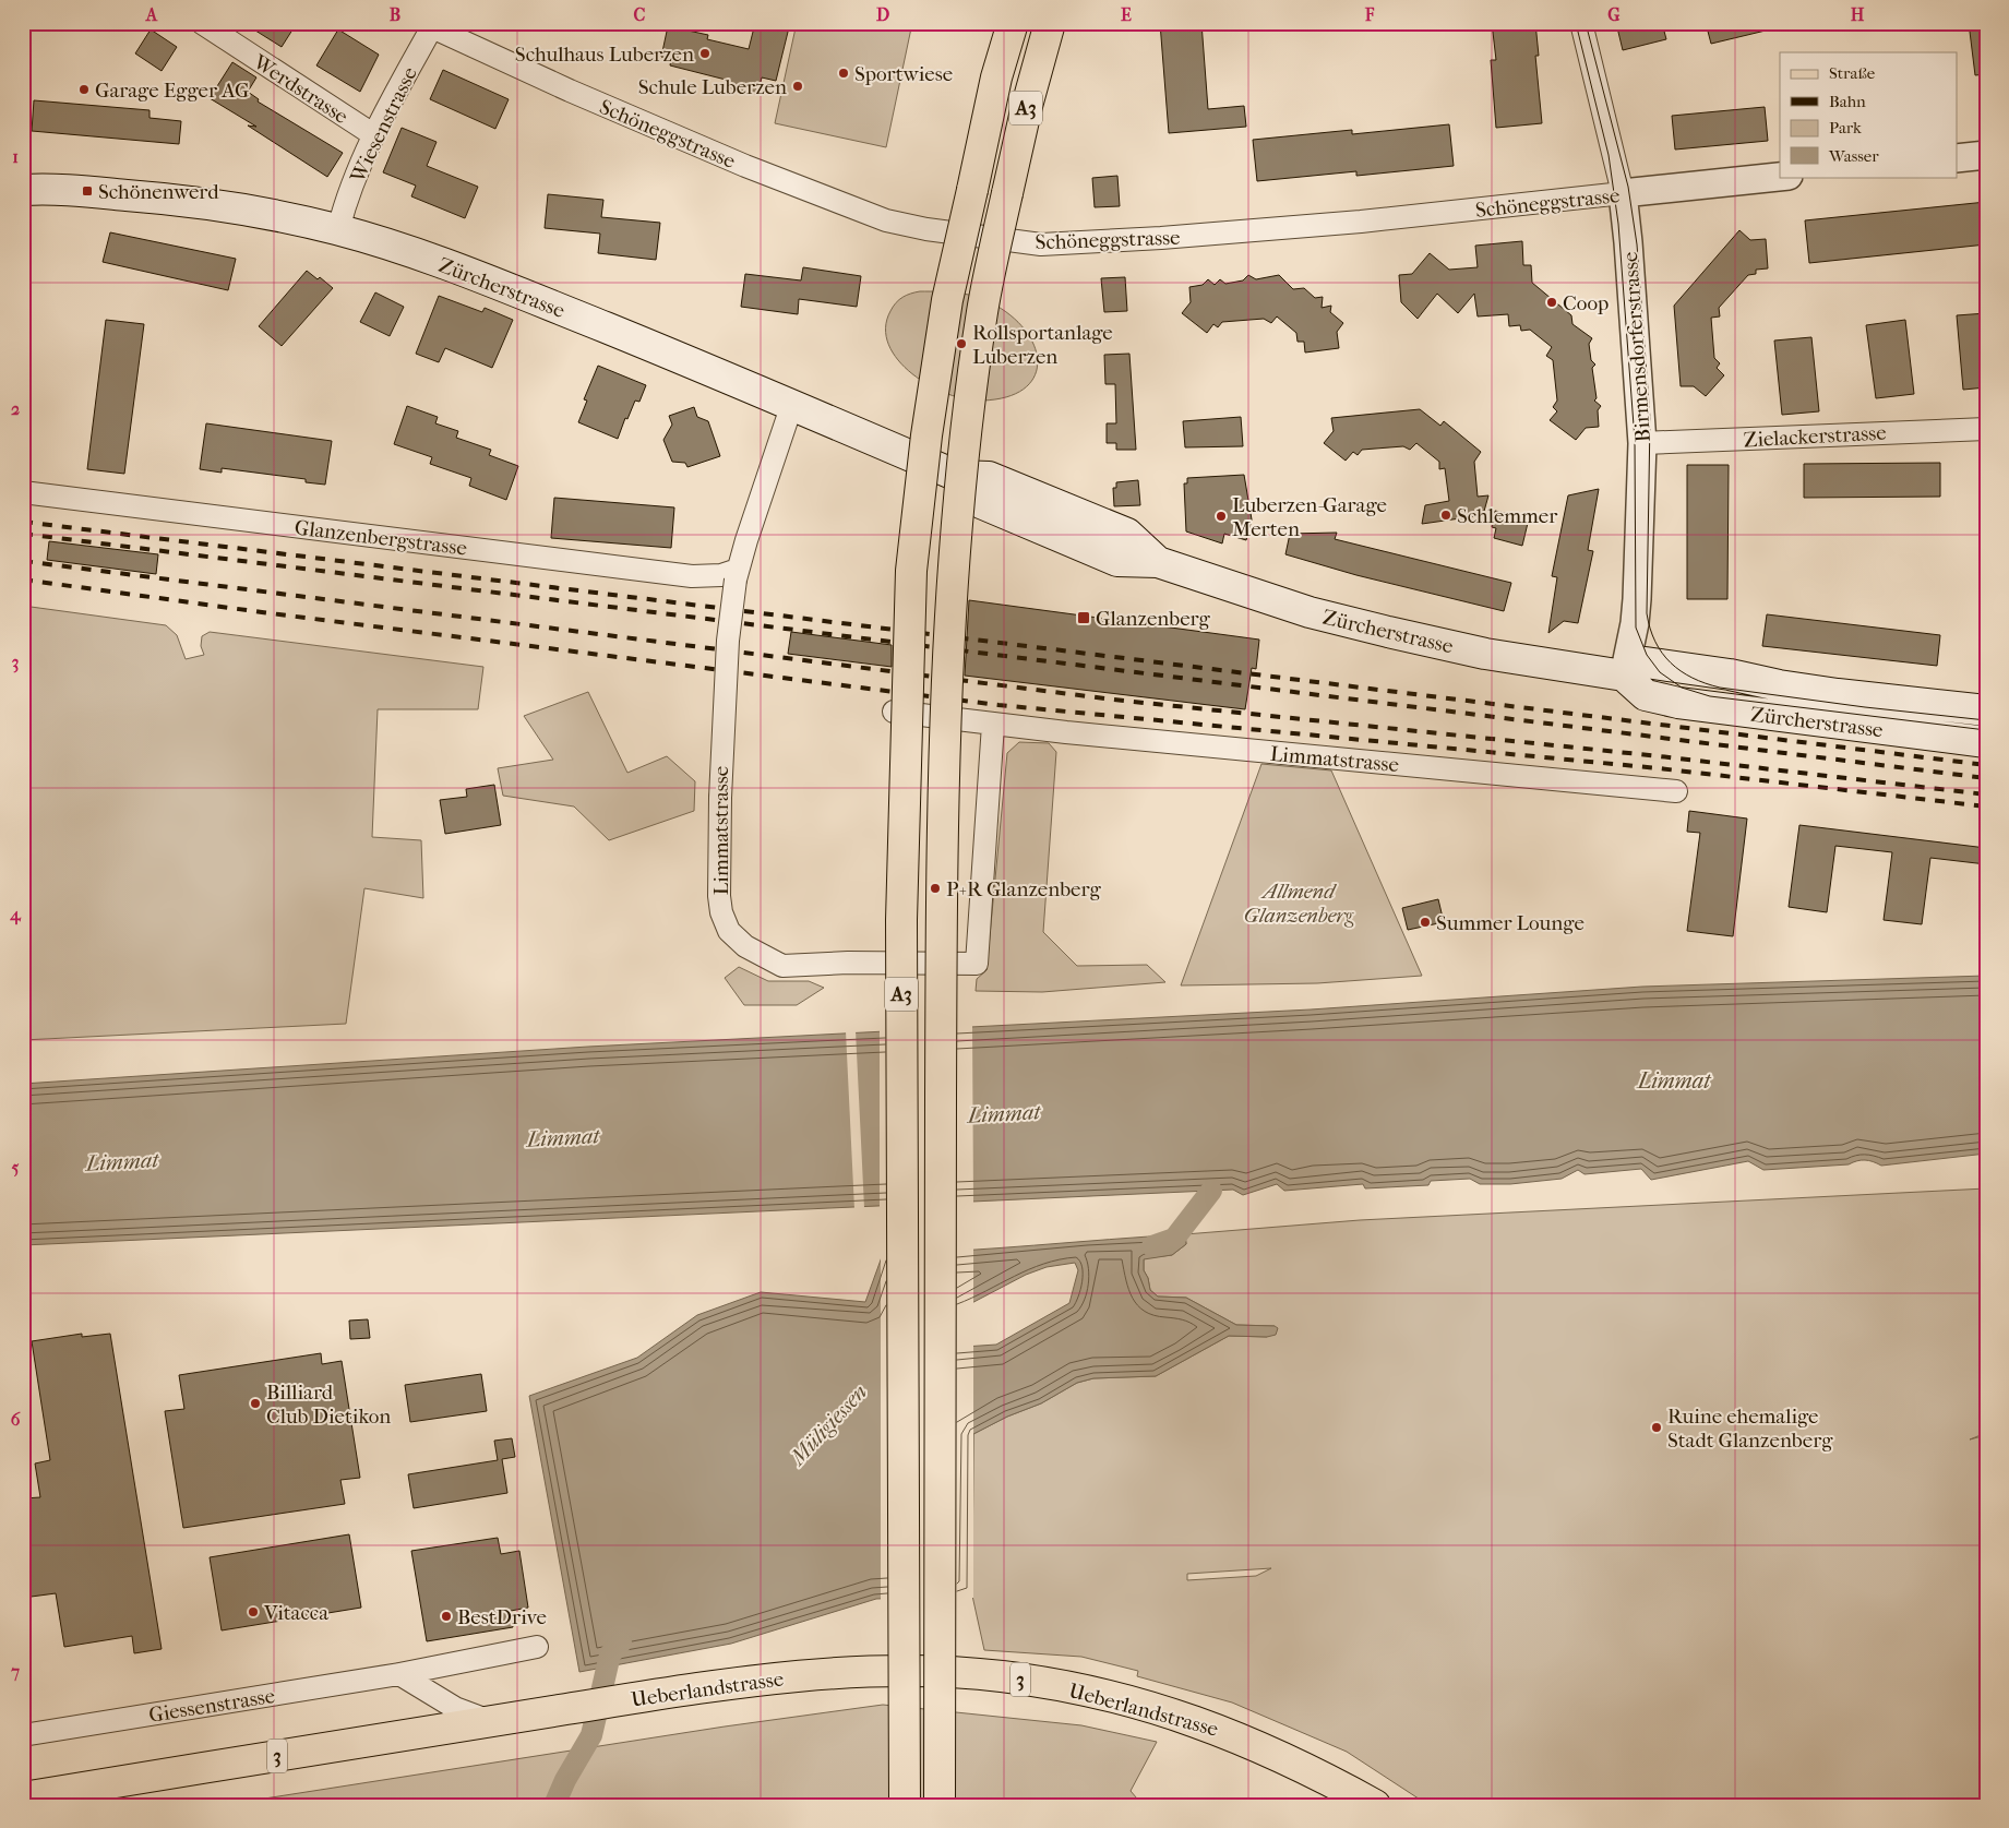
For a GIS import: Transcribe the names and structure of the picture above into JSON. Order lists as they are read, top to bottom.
{
  "streets": {
    "main road": [
      "A3",
      "Zürcherstrasse",
      "3",
      "Ueberlandstrasse"
    ],
    "street": [
      "Werdstrasse",
      "Wiesenstrasse",
      "Schöneggstrasse",
      "Birmensdorferstrasse",
      "Zielackerstrasse",
      "Glanzenbergstrasse",
      "Limmatstrasse",
      "Giessenstrasse"
    ]
  },
  "crossings": [
    ["Werdstrasse", "Wiesenstrasse"],
    ["Wiesenstrasse", "Schöneggstrasse"],
    ["Wiesenstrasse", "Zürcherstrasse"],
    ["Schöneggstrasse", "Birmensdorferstrasse"],
    ["Zürcherstrasse", "Birmensdorferstrasse"],
    ["Zürcherstrasse", "Limmatstrasse"],
    ["Birmensdorferstrasse", "Zielackerstrasse"],
    ["Glanzenbergstrasse", "Limmatstrasse"]
  ],
  "water": ["Limmat", "Müligiessen"],
  "parks": ["Allmend Glanzenberg"],
  "places": {
    "other": [
      "Schulhaus Luberzen",
      "Sportwiese",
      "Schule Luberzen",
      "Garage Egger AG",
      "Coop",
      "Rollsportanlage Luberzen",
      "Schlemmer",
      "Luberzen-Garage Merten",
      "P+R Glanzenberg",
      "Summer Lounge",
      "Billiard Club Dietikon",
      "Ruine ehemalige Stadt Glanzenberg",
      "Vitacca",
      "BestDrive"
    ],
    "transit": ["Schönenwerd", "Glanzenberg"]
  },
  "legend": [
    "Straße",
    "Bahn",
    "Park",
    "Wasser"
  ],
  "grid": {
    "columns": [
      "A",
      "B",
      "C",
      "D",
      "E",
      "F",
      "G",
      "H"
    ],
    "rows": [
      "1",
      "2",
      "3",
      "4",
      "5",
      "6",
      "7"
    ]
  }
}
